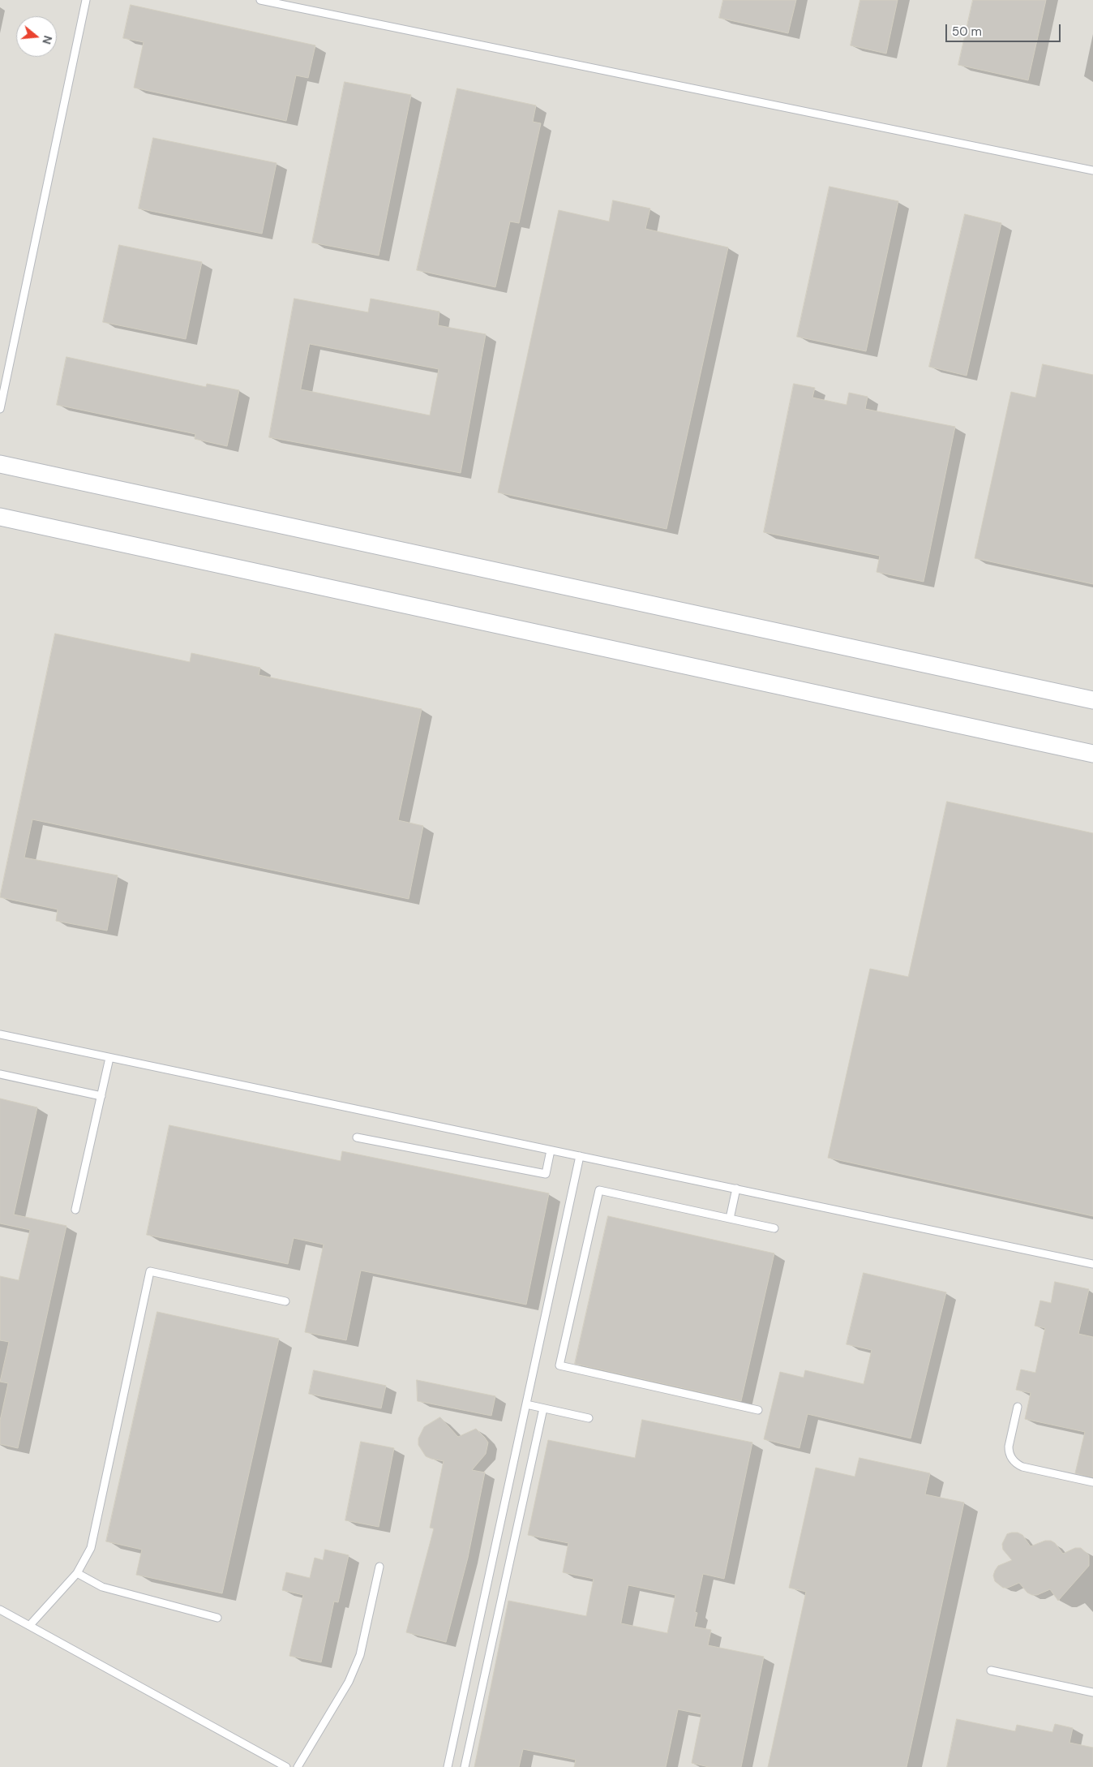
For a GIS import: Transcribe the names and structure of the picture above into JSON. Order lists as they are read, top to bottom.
{
  "scale_bar": "50 m",
  "north": "right"
}
